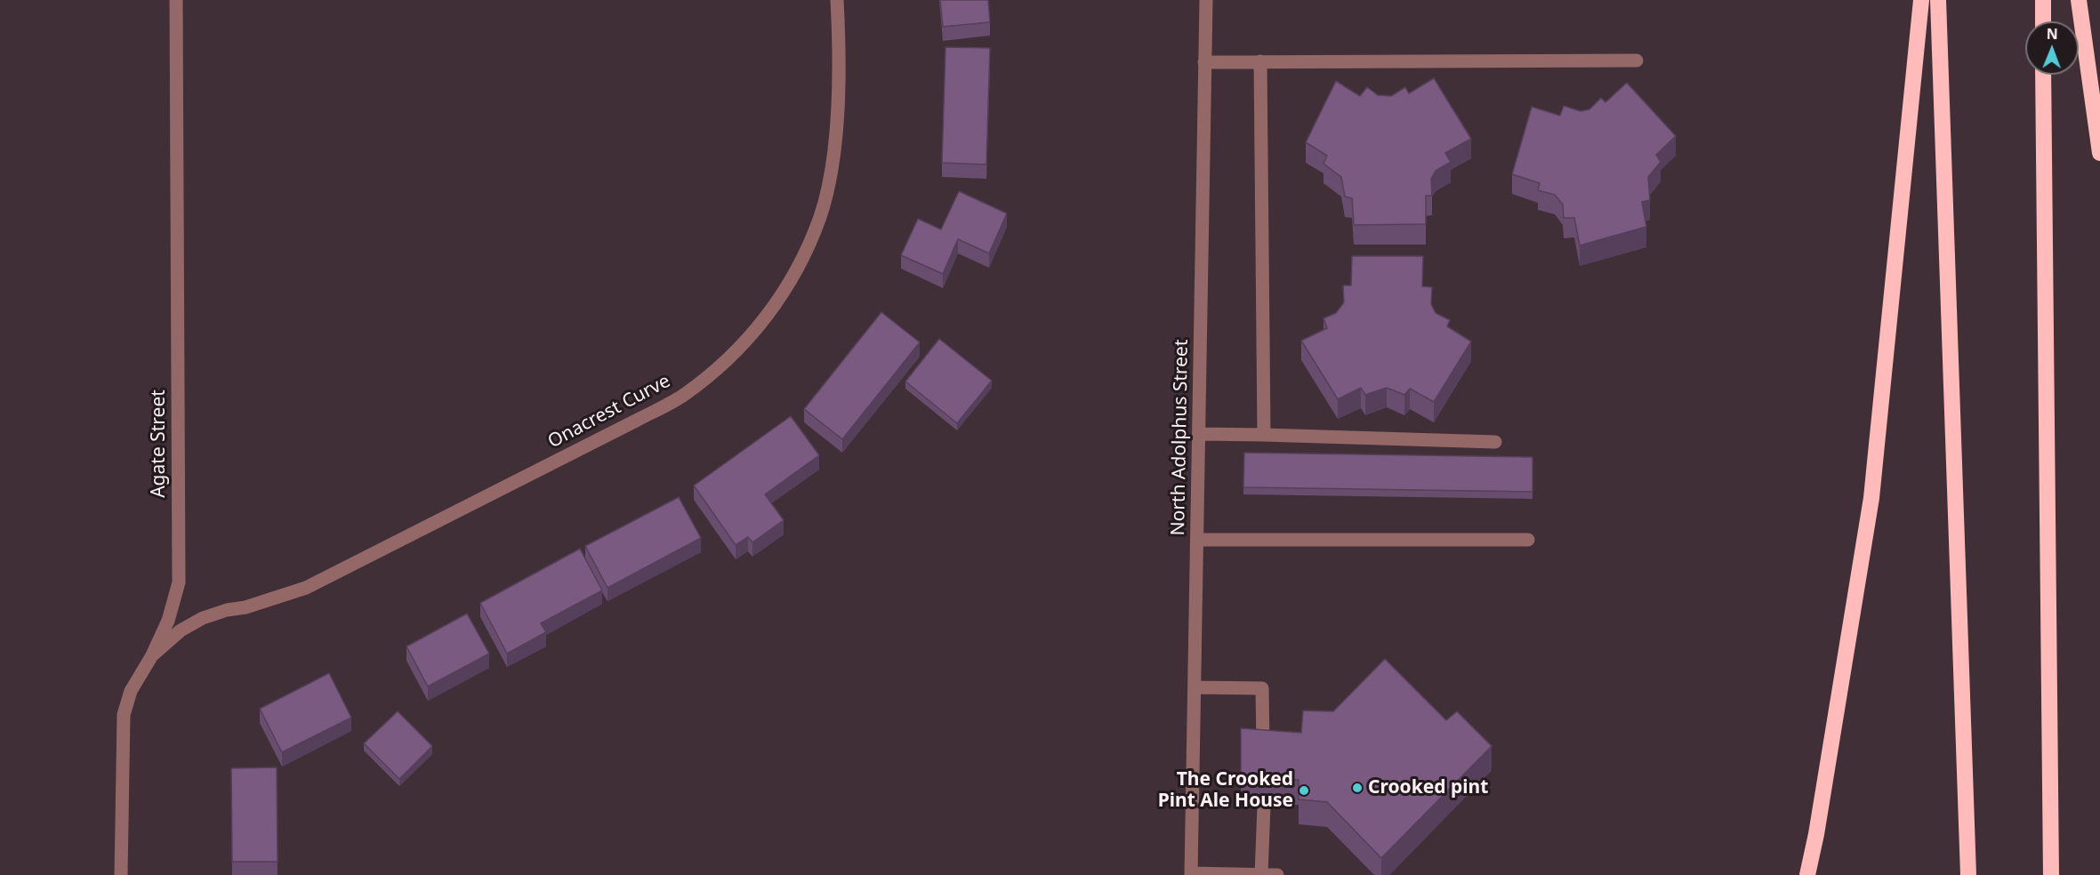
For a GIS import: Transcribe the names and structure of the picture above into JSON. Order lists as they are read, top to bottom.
{
  "streets": {
    "street": ["Onacrest Curve", "North Adolphus Street", "Agate Street"]
  },
  "crossings": [
    ["Onacrest Curve", "Agate Street"]
  ],
  "places": ["Crooked pint", "The Crooked Pint Ale House"],
  "north": "top"
}
